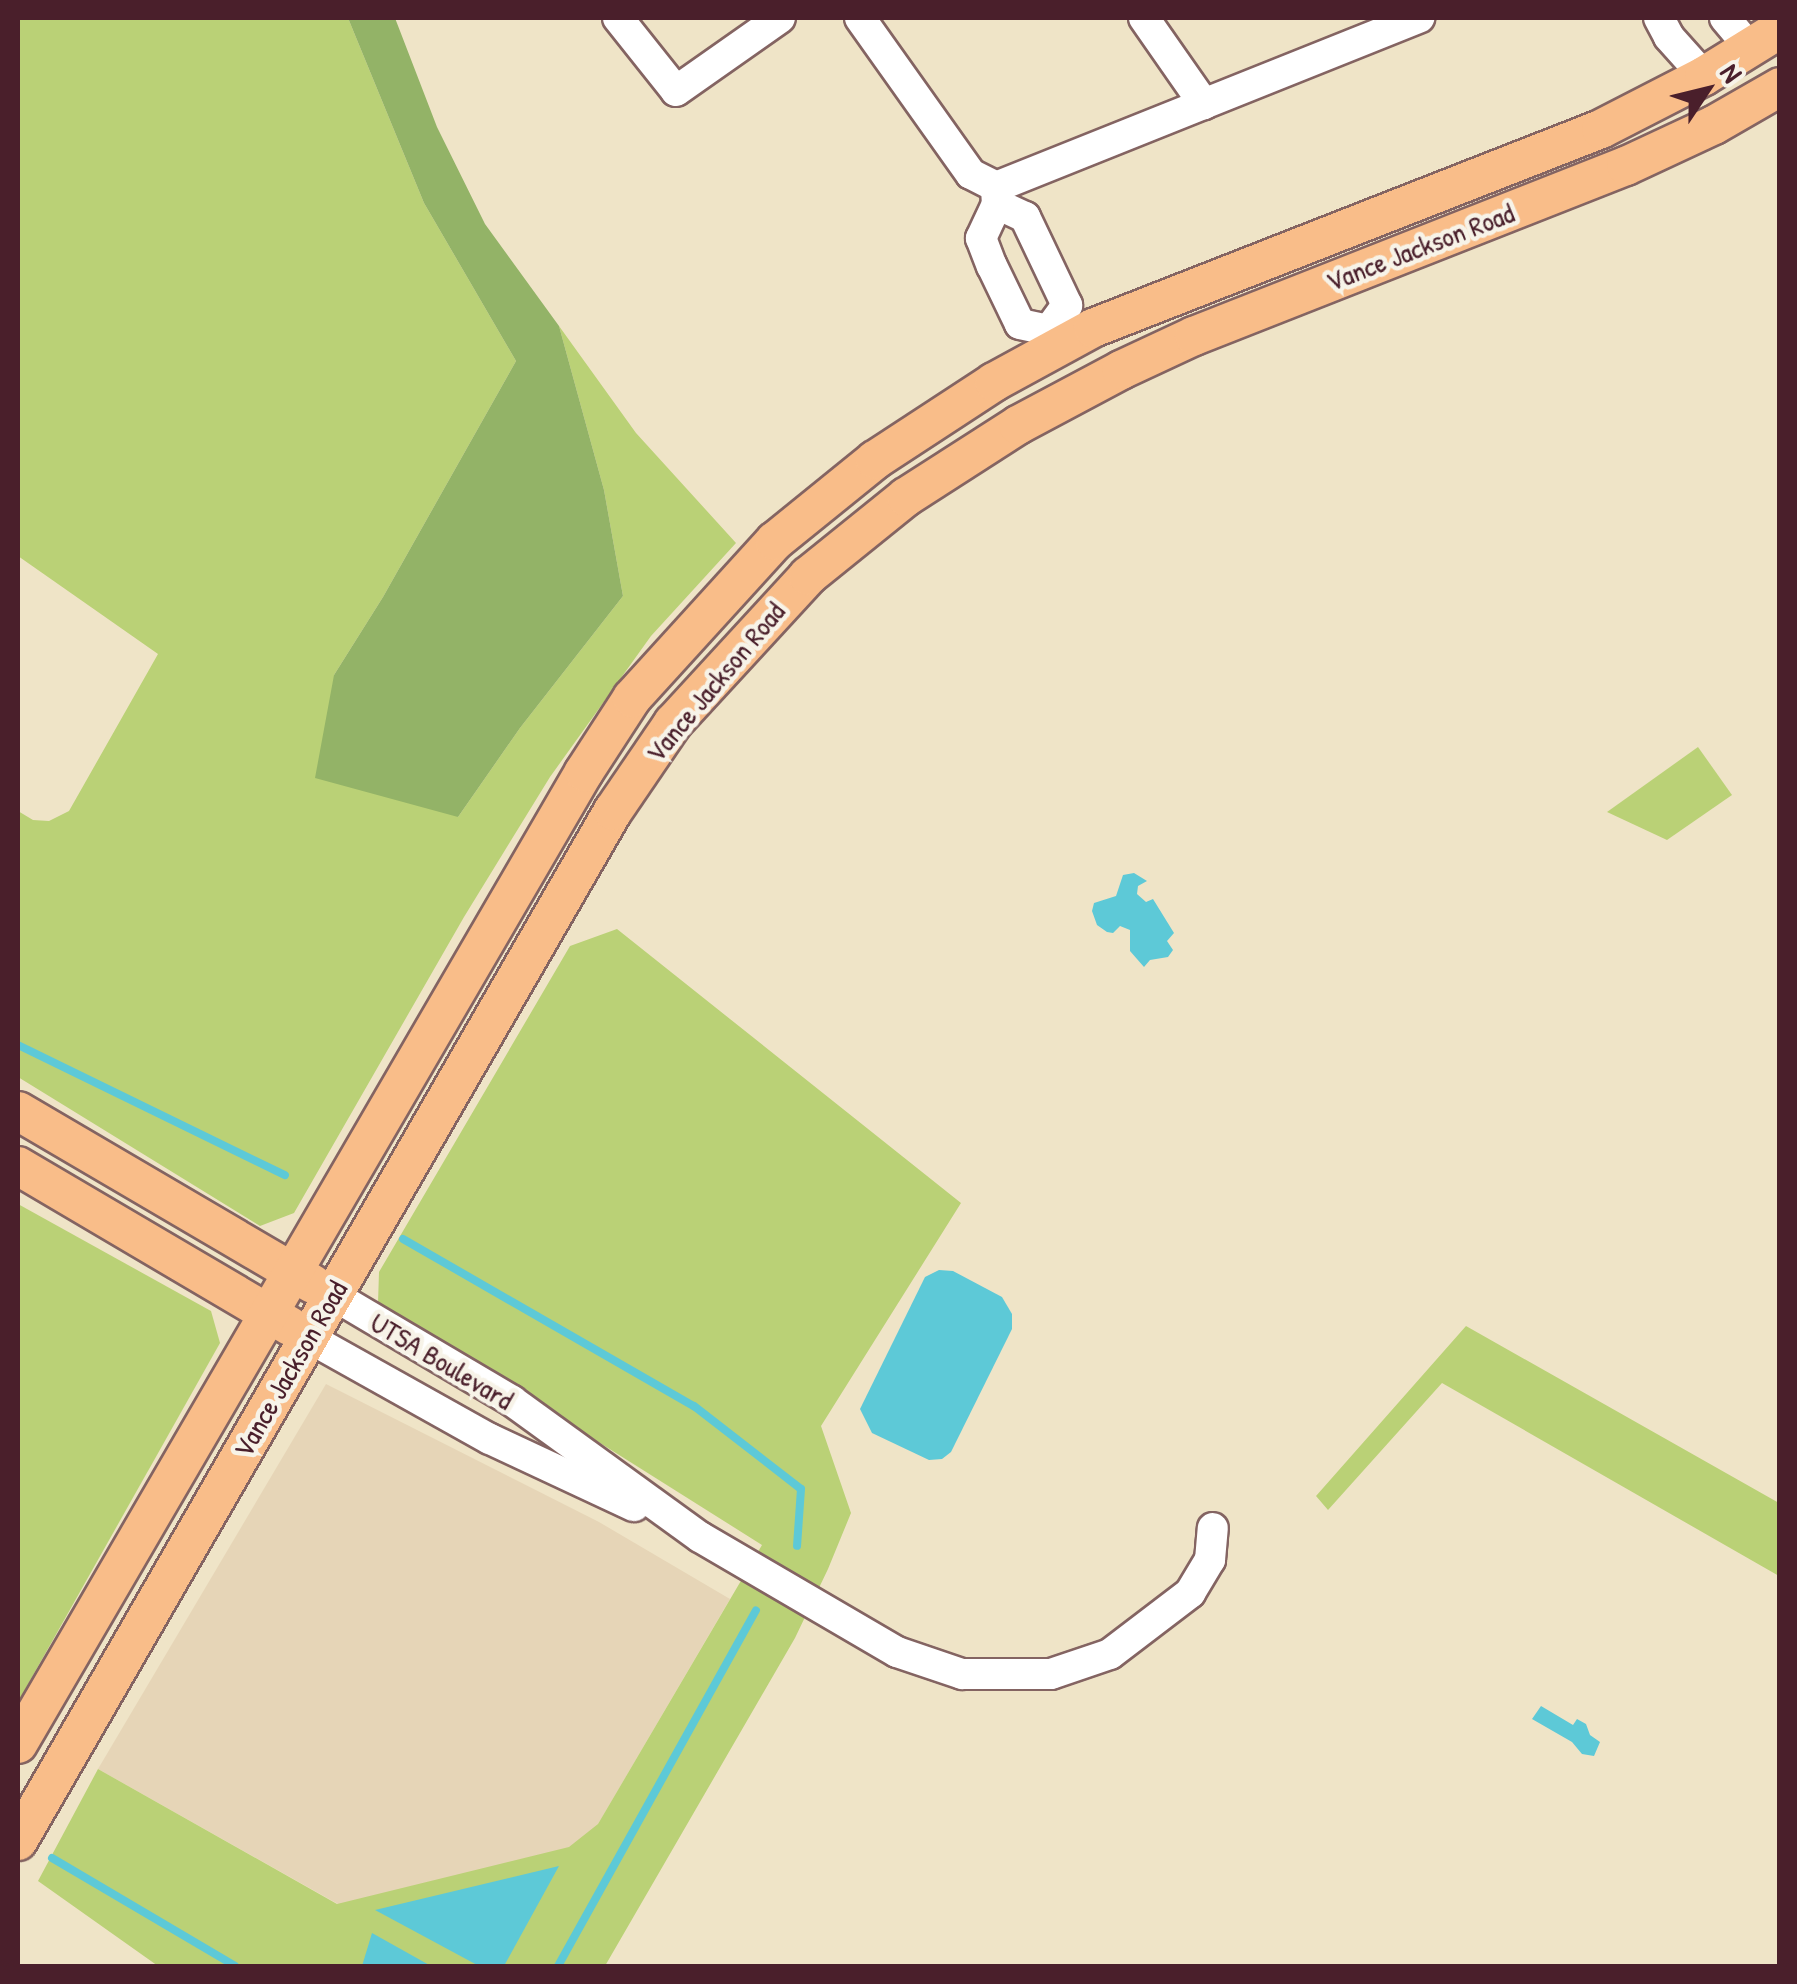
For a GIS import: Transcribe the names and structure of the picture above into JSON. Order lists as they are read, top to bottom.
{
  "streets": {
    "main road": ["Vance Jackson Road", "UTSA Boulevard"]
  },
  "crossings": [
    ["Vance Jackson Road", "UTSA Boulevard"]
  ],
  "north": "top right"
}
